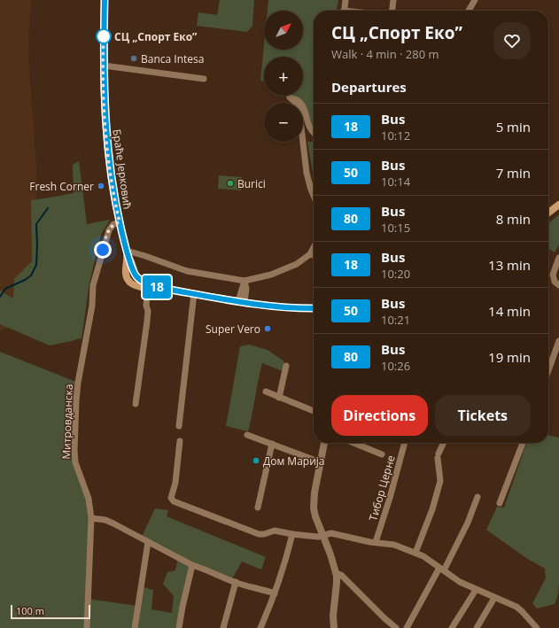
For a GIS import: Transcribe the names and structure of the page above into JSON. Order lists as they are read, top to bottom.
{
  "streets": {
    "main road": ["Браће Јерковић"],
    "street": ["Митровданска", "Тибор Церне"]
  },
  "crossings": [
    ["Браће Јерковић", "Митровданска"]
  ],
  "places": [
    "СЦ „Спорт Еко”",
    "Banca Intesa",
    "Burici",
    "Fresh Corner",
    "Super Vero",
    "Дом Марија"
  ],
  "lines": ["bus line 18"],
  "scale_bar": "100 m",
  "north": "top right",
  "page": {
    "on_map": "18",
    "map_buttons": ["+", "−"],
    "heading": [
      ["СЦ „Спорт Еко”", "Walk · 4 min · 280 m"],
      "Departures"
    ],
    "list": [
      {
        "mark": "18",
        "name": "Bus",
        "note": "10:12",
        "value": "5 min"
      },
      {
        "mark": "50",
        "name": "Bus",
        "note": "10:14",
        "value": "7 min"
      },
      {
        "mark": "80",
        "name": "Bus",
        "note": "10:15",
        "value": "8 min"
      },
      {
        "mark": "18",
        "name": "Bus",
        "note": "10:20",
        "value": "13 min"
      },
      {
        "mark": "50",
        "name": "Bus",
        "note": "10:21",
        "value": "14 min"
      },
      {
        "mark": "80",
        "name": "Bus",
        "note": "10:26",
        "value": "19 min"
      }
    ],
    "buttons": ["Directions", "Tickets"],
    "scale": "100 m"
  }
}
